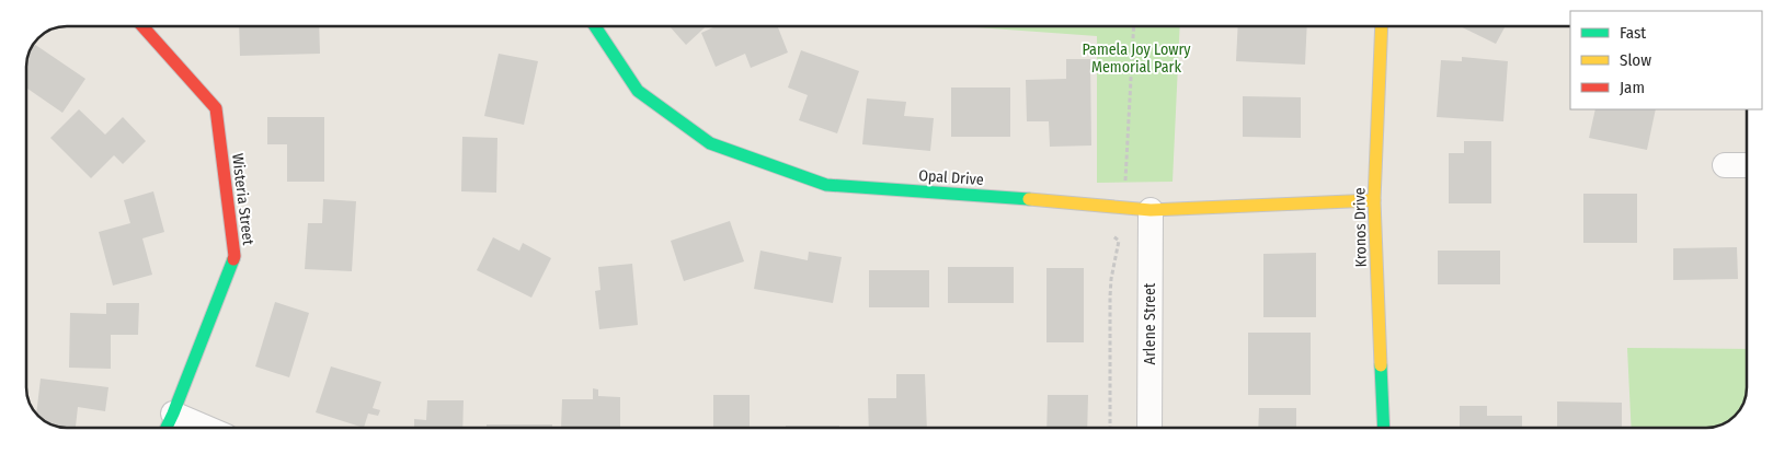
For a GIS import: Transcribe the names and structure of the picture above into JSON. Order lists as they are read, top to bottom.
{
  "streets": {
    "street": [
      "Opal Drive",
      "Wisteria Street",
      "Kronos Drive",
      "Arlene Street"
    ]
  },
  "crossings": [
    ["Opal Drive", "Kronos Drive"],
    ["Opal Drive", "Arlene Street"]
  ],
  "parks": ["Pamela Joy Lowry Memorial Park"],
  "legend": ["Fast", "Slow", "Jam"]
}
